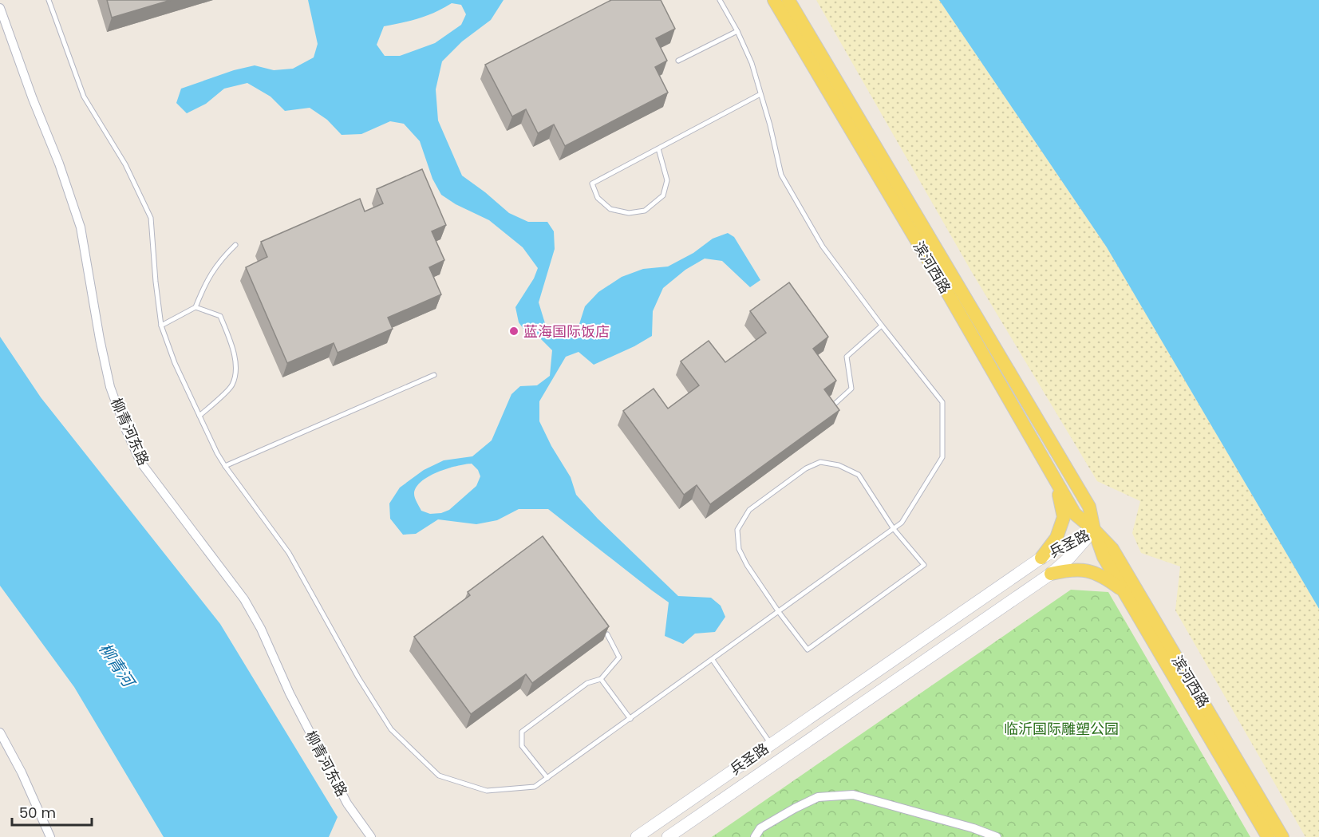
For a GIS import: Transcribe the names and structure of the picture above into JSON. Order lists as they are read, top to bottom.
{
  "streets": {
    "main road": ["滨河西路", "兵圣路"],
    "street": ["柳青河东路"]
  },
  "crossings": [
    ["滨河西路", "兵圣路"]
  ],
  "water": ["柳青河"],
  "parks": ["临沂国际雕塑公园"],
  "places": ["蓝海国际饭店"],
  "scale_bar": "50 m"
}
